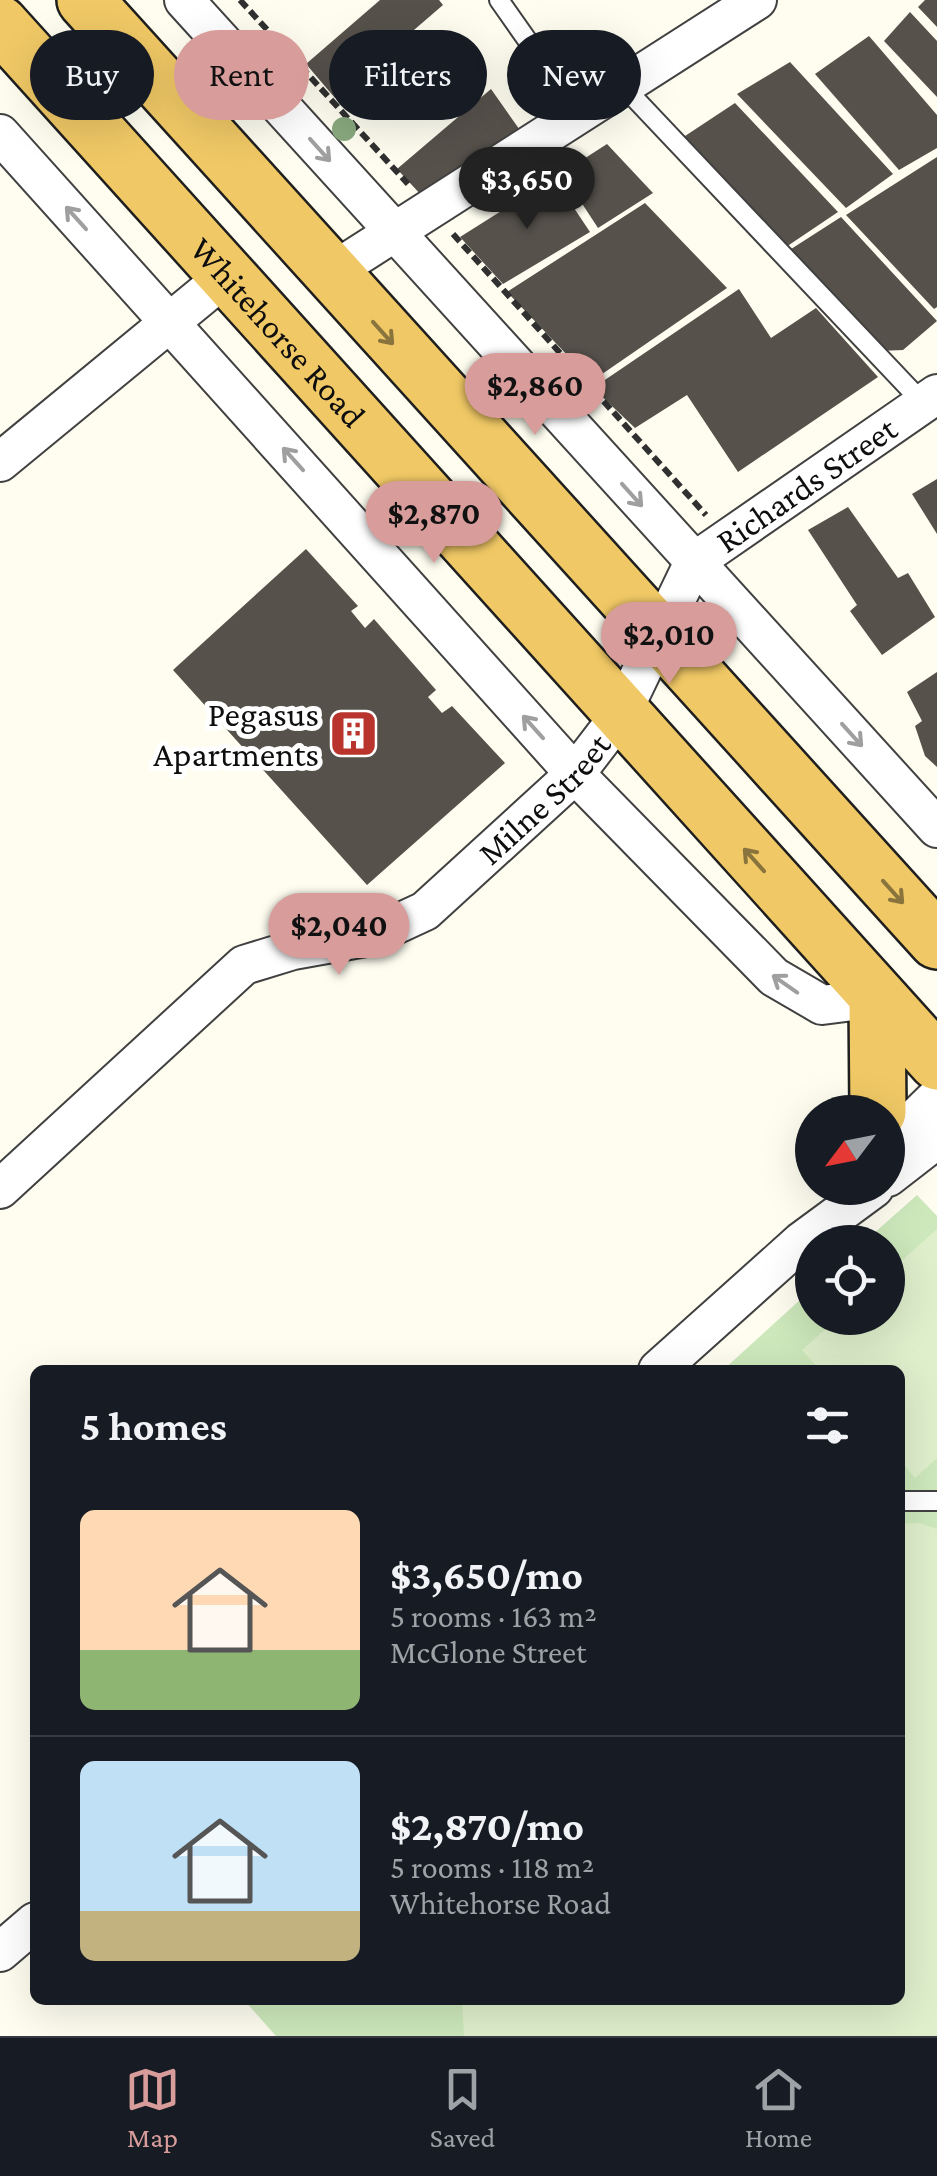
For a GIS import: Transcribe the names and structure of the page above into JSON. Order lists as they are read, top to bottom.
{
  "streets": {
    "highway": ["Whitehorse Road"],
    "street": ["Richards Street", "Milne Street"]
  },
  "crossings": [
    ["Whitehorse Road", "Milne Street"],
    ["Richards Street", "Milne Street"]
  ],
  "places": {
    "building": ["Pegasus Apartments"]
  },
  "north": "bottom left",
  "page": {
    "chip": [
      "Buy",
      "Rent",
      "Filters",
      "New"
    ],
    "price": [
      "$3,650",
      "$2,860",
      "$2,870",
      "$2,010",
      "$2,040"
    ],
    "heading": "5 homes",
    "list": [
      {
        "name": "$3,650/mo",
        "note": "5 rooms · 163 m² · McGlone Street"
      },
      {
        "name": "$2,870/mo",
        "note": "5 rooms · 118 m² · Whitehorse Road"
      }
    ],
    "tabs": ["Map", "Saved", "Home"]
  }
}
